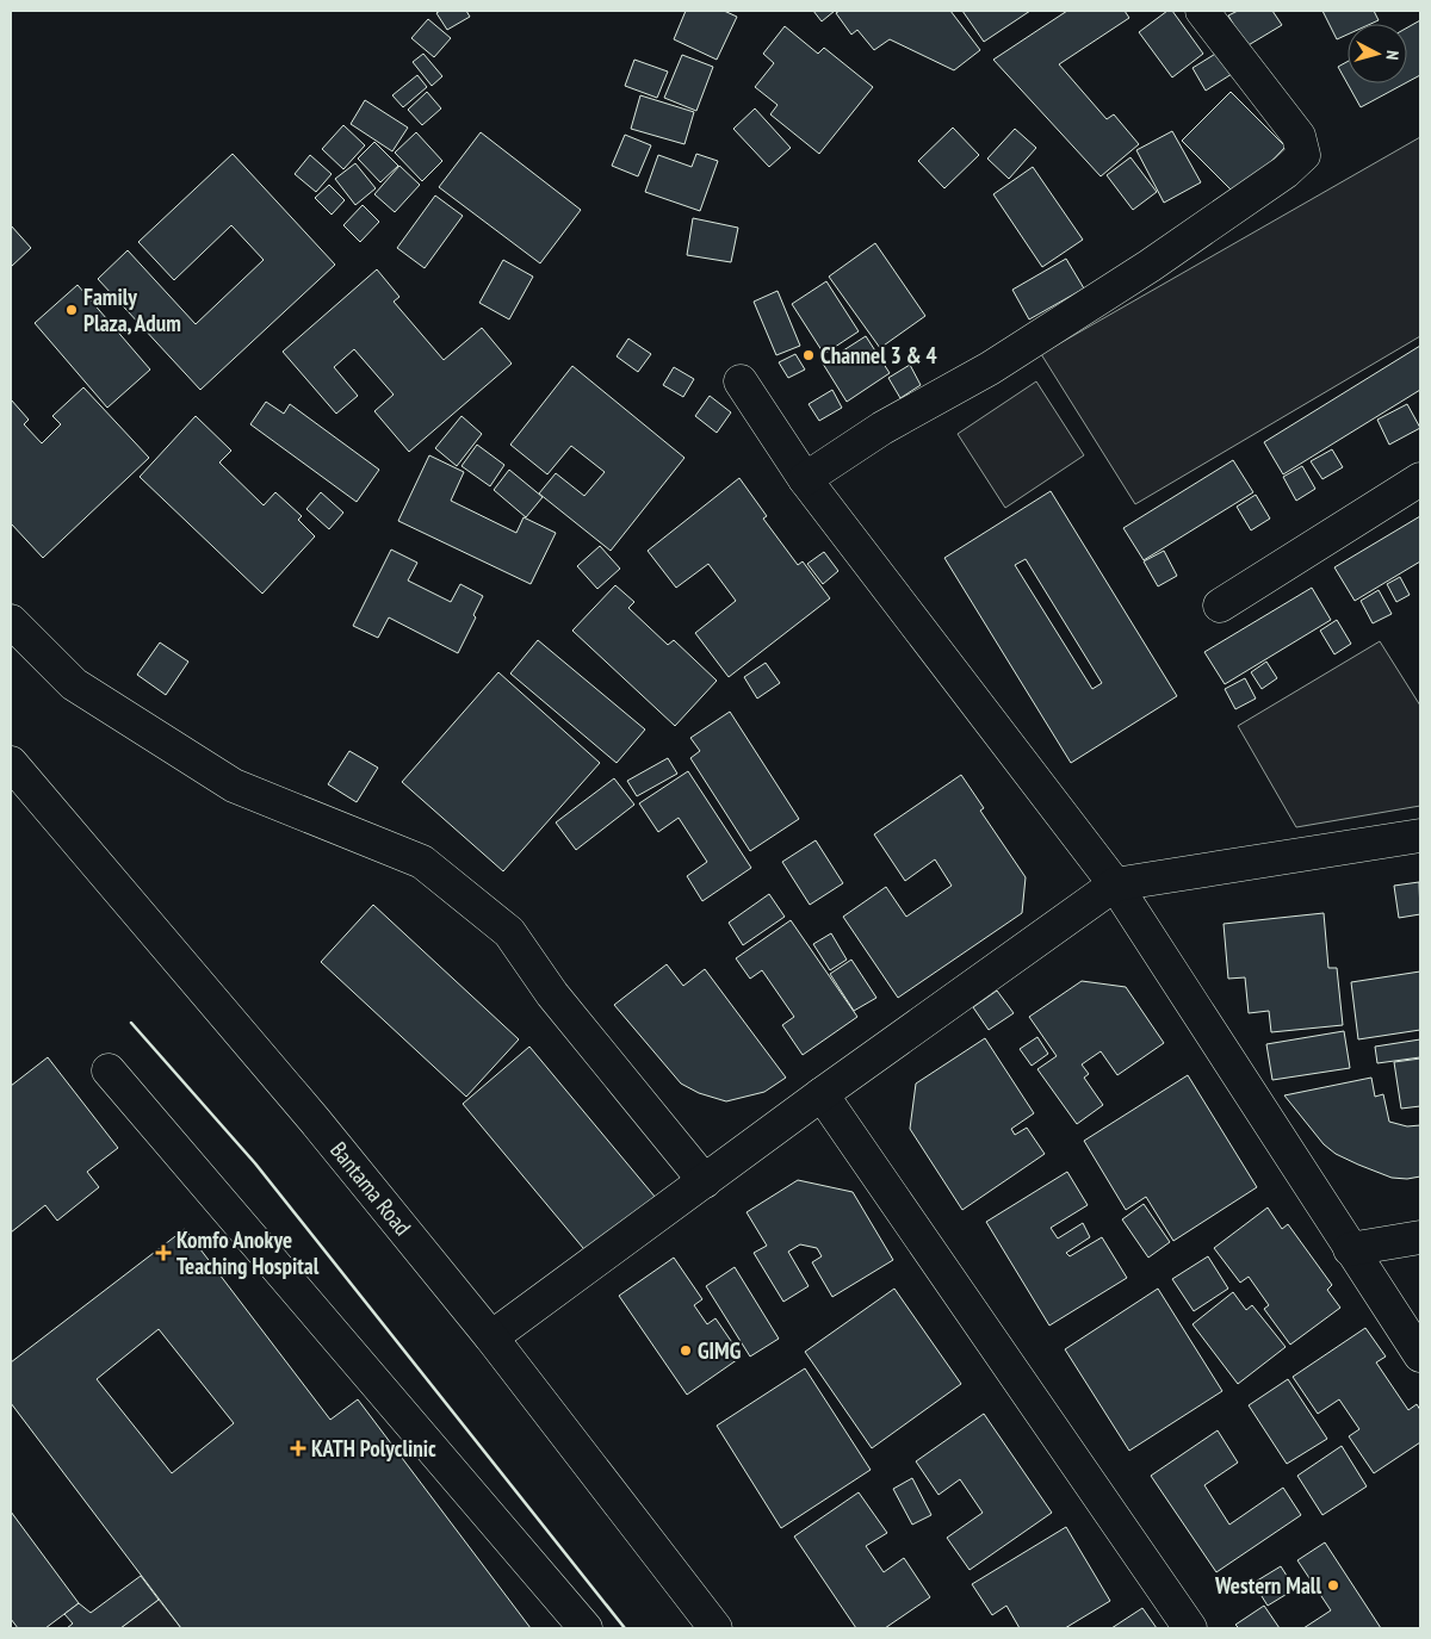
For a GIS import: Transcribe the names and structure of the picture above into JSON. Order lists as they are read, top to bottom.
{
  "streets": {
    "street": ["Bantama Road"]
  },
  "places": {
    "other": [
      "Family Plaza, Adum",
      "Channel 3 & 4",
      "GIMG",
      "Western Mall"
    ],
    "health": ["Komfo Anokye Teaching Hospital", "KATH Polyclinic"]
  },
  "north": "right"
}
